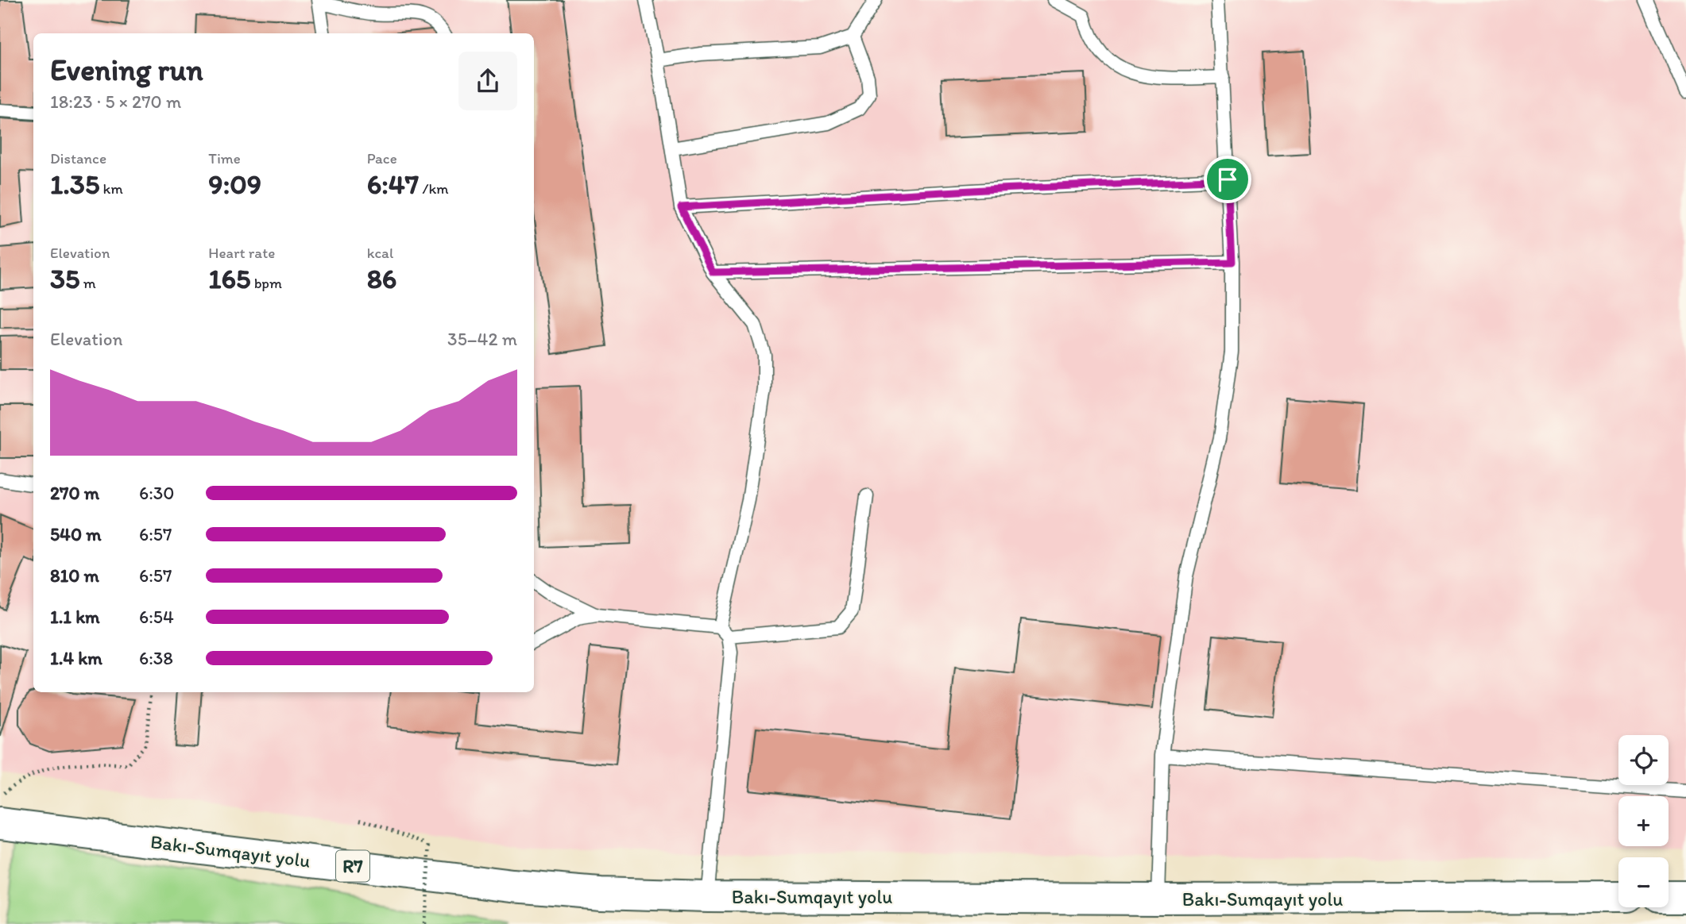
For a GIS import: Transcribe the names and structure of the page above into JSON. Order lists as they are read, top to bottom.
{
  "streets": {
    "highway": ["Bakı-Sumqayıt yolu", "R7"]
  },
  "page": {
    "heading": ["Evening run", "18:23 · 5 × 270 m"],
    "stats": [
      ["Distance", "1.35 km"],
      ["Time", "9:09"],
      ["Pace", "6:47 /km"],
      ["Elevation", "35 m"],
      ["Heart rate", "165 bpm"],
      ["kcal", "86"]
    ],
    "chart": ["Elevation", "35–42 m"],
    "list": [
      {
        "name": "270 m",
        "note": "6:30"
      },
      {
        "name": "540 m",
        "note": "6:57"
      },
      {
        "name": "810 m",
        "note": "6:57"
      },
      {
        "name": "1.1 km",
        "note": "6:54"
      },
      {
        "name": "1.4 km",
        "note": "6:38"
      }
    ],
    "map_buttons": ["+", "−"]
  }
}
